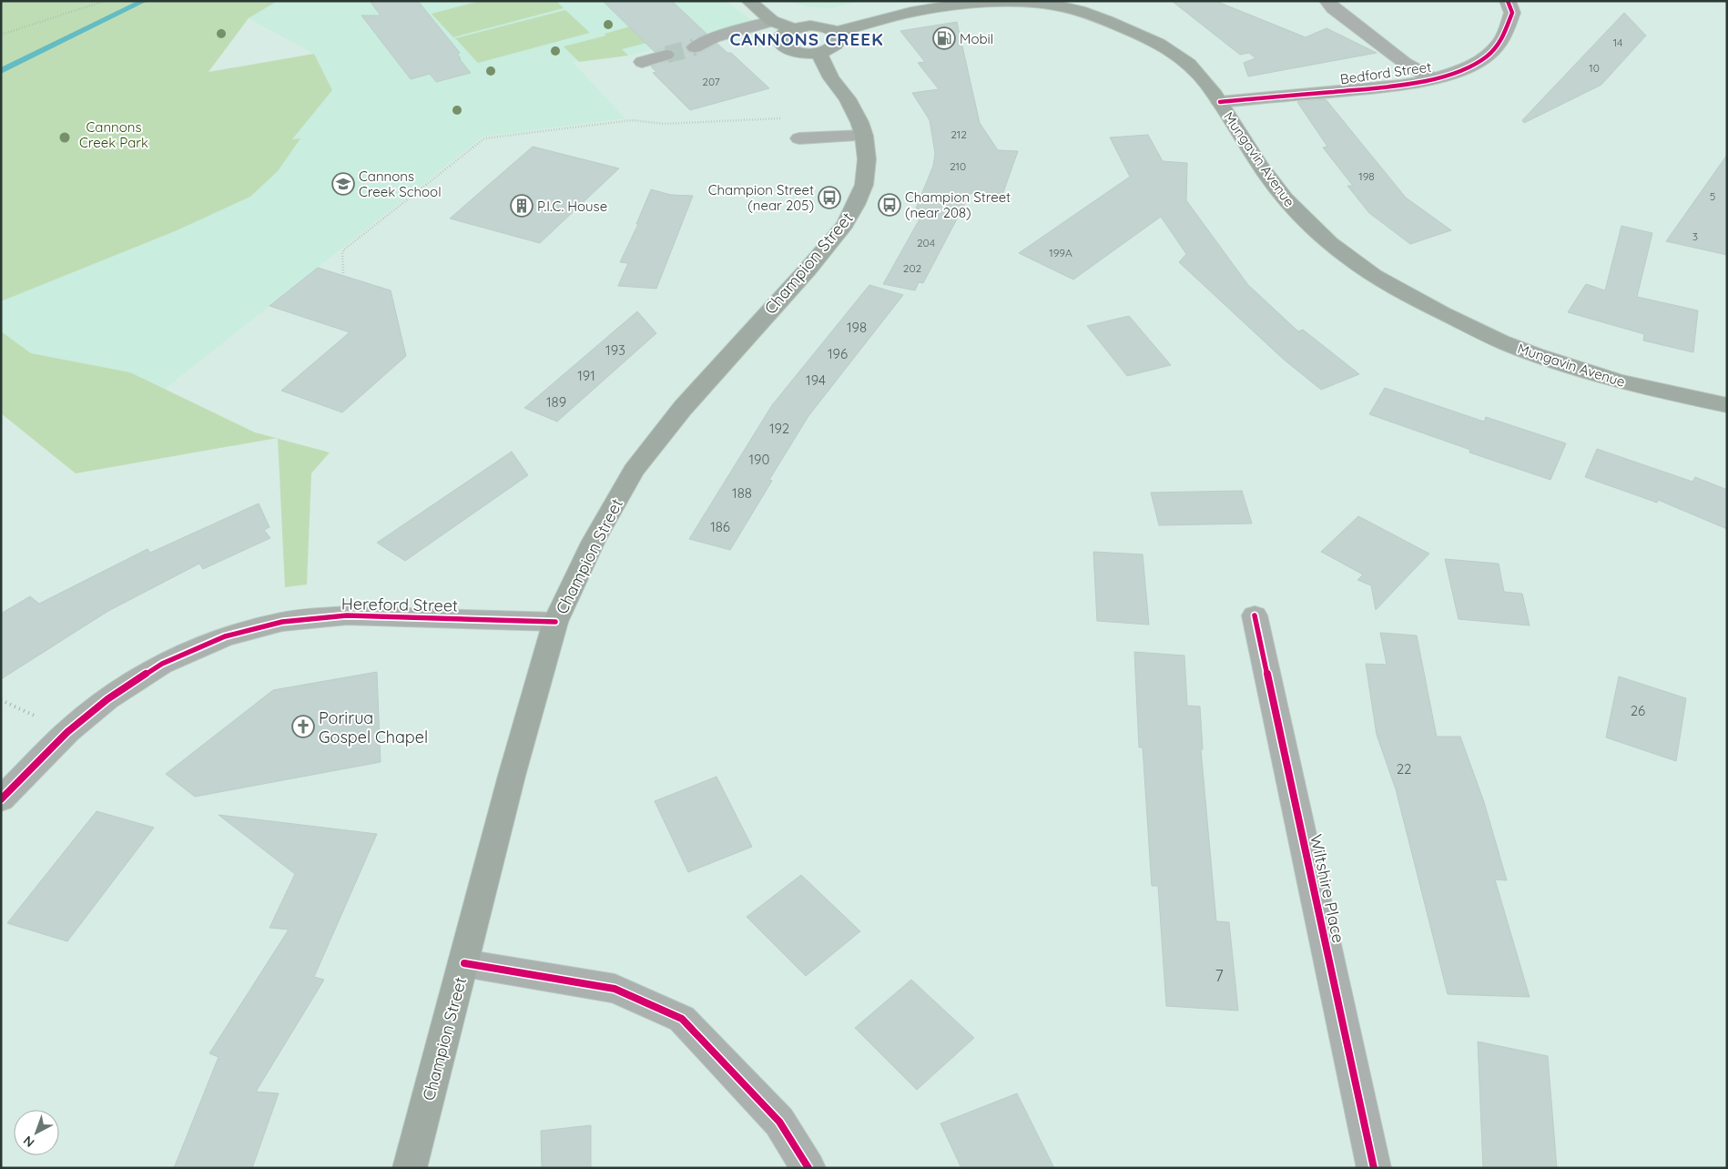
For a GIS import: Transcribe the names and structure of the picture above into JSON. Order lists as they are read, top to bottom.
{
  "streets": {
    "main road": ["Mungavin Avenue", "Champion Street"],
    "street": ["Bedford Street", "Hereford Street", "Wiltshire Place"]
  },
  "crossings": [
    ["Bedford Street", "Mungavin Avenue"],
    ["Champion Street", "Hereford Street"]
  ],
  "districts": ["CANNONS CREEK"],
  "parks": ["Cannons Creek Park"],
  "places": {
    "fuel station": ["Mobil"],
    "school or university": ["Cannons Creek School"],
    "bus stop": ["Champion Street (near 205)", "Champion Street (near 208)"],
    "building": ["P.I.C. House"],
    "church": ["Porirua Gospel Chapel"]
  },
  "house_numbers": [
    "14",
    "10",
    "207",
    "212",
    "210",
    "198",
    "5",
    "3",
    "204",
    "199A",
    "202",
    "198",
    "193",
    "196",
    "191",
    "194",
    "189",
    "192",
    "190",
    "188",
    "186",
    "26",
    "22",
    "7"
  ],
  "north": "bottom left"
}
